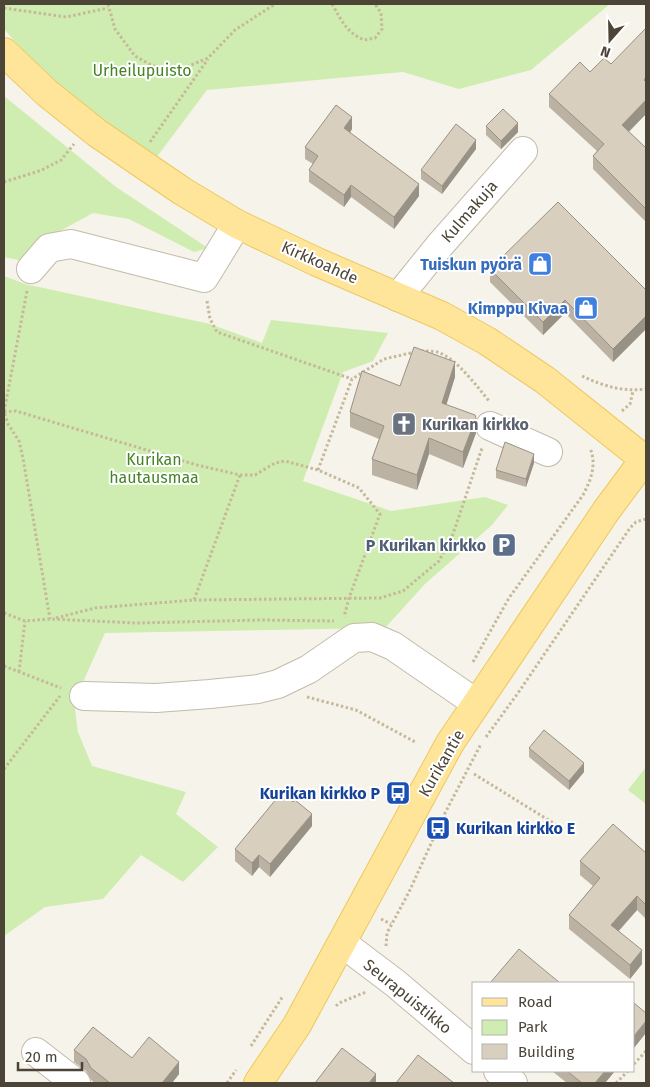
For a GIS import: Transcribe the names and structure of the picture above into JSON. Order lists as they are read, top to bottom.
{
  "streets": {
    "main road": ["Kirkkoahde", "Kurikantie"],
    "street": ["Kulmakuja", "Seurapuistikko"]
  },
  "crossings": [
    ["Kulmakuja", "Kirkkoahde"],
    ["Kirkkoahde", "Kurikantie"],
    ["Kurikantie", "Seurapuistikko"]
  ],
  "parks": ["Urheilupuisto", "Kurikan hautausmaa"],
  "places": {
    "shop": ["Tuiskun pyörä", "Kimppu Kivaa"],
    "church": ["Kurikan kirkko"],
    "parking": ["P Kurikan kirkko"],
    "bus stop": ["Kurikan kirkko P", "Kurikan kirkko E"]
  },
  "legend": ["Road", "Park", "Building"],
  "scale_bar": "20 m",
  "north": "bottom"
}
